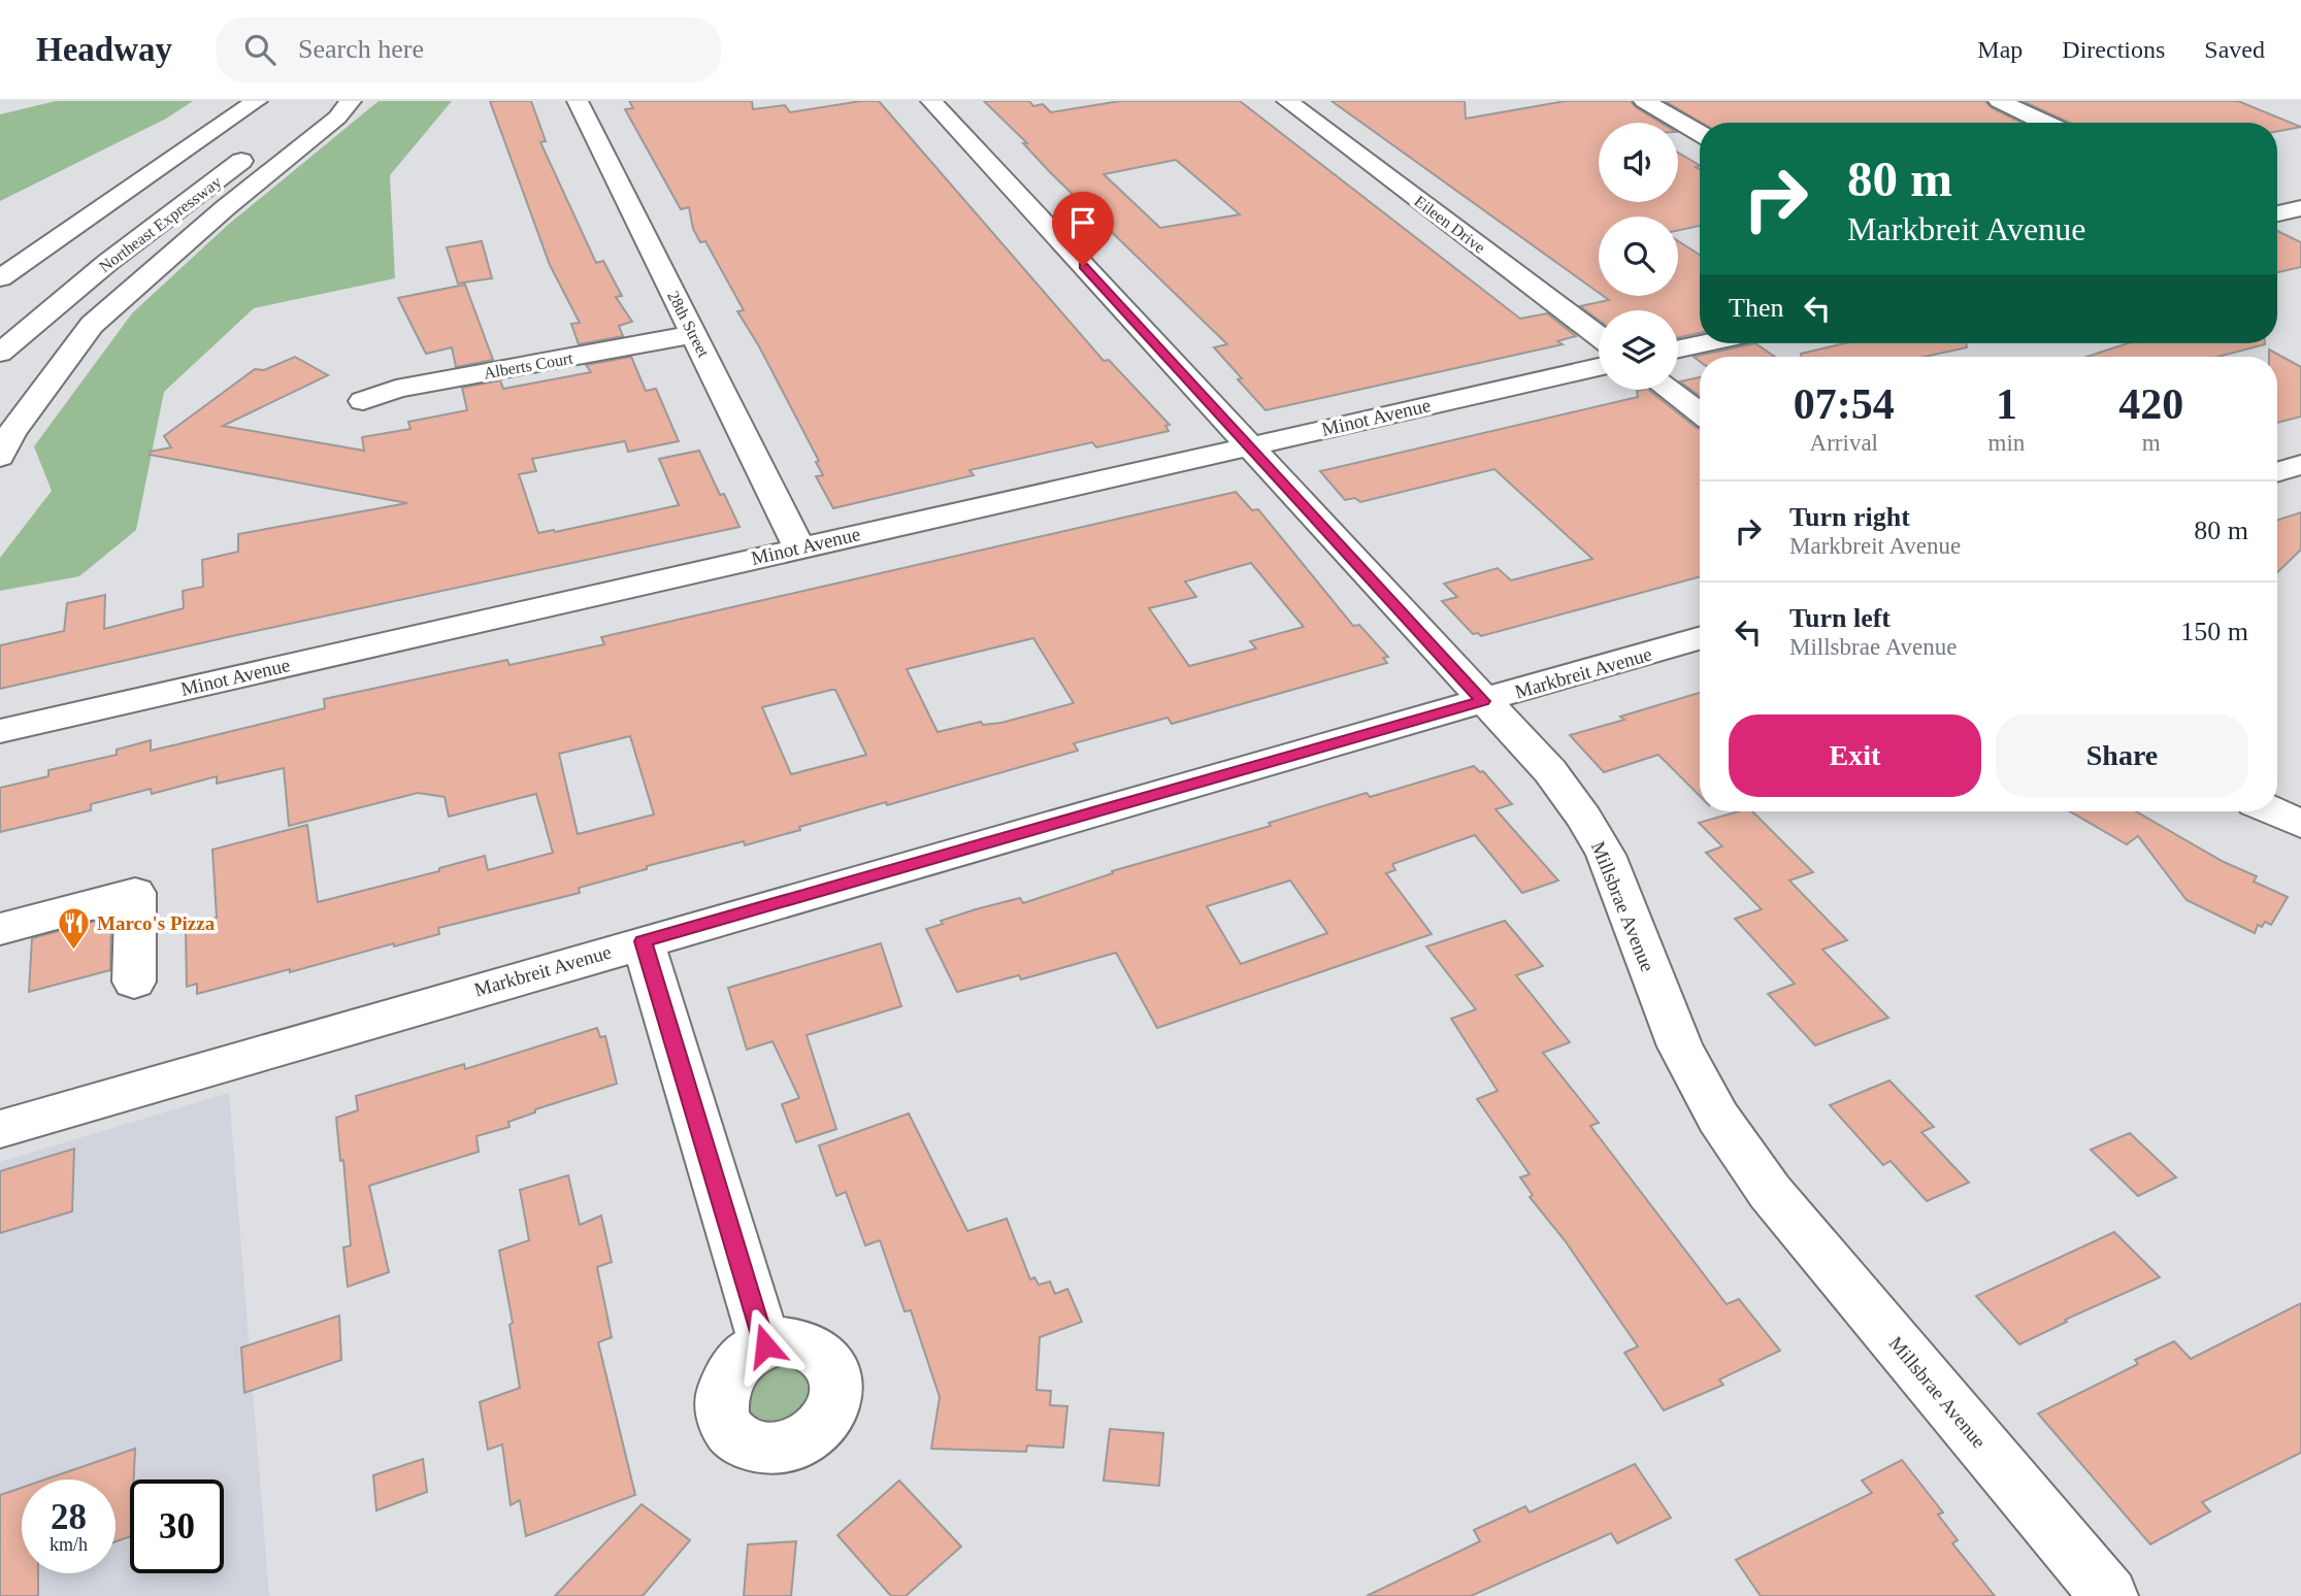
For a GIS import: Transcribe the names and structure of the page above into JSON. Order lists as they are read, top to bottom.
{
  "streets": {
    "main road": [
      "Northeast Expressway",
      "Eileen Drive",
      "28th Street",
      "Alberts Court",
      "Minot Avenue",
      "Markbreit Avenue",
      "Millsbrae Avenue"
    ]
  },
  "crossings": [
    ["28th Street", "Alberts Court"],
    ["28th Street", "Minot Avenue"],
    ["Minot Avenue", "Millsbrae Avenue"],
    ["Markbreit Avenue", "Millsbrae Avenue"]
  ],
  "places": {
    "restaurant": ["Marco's Pizza"]
  },
  "page": {
    "header": "Headway",
    "search": "Search here",
    "nav": ["Map", "Directions", "Saved"],
    "turn": ["80 m", "Markbreit Avenue"],
    "then": "Then",
    "eta": [
      "07:54",
      "Arrival",
      "1",
      "min",
      "420",
      "m"
    ],
    "list": [
      {
        "name": "Turn right",
        "note": "Markbreit Avenue",
        "value": "80 m"
      },
      {
        "name": "Turn left",
        "note": "Millsbrae Avenue",
        "value": "150 m"
      }
    ],
    "buttons": ["Exit", "Share"],
    "speed": "28 km/h",
    "limit": "30"
  }
}
